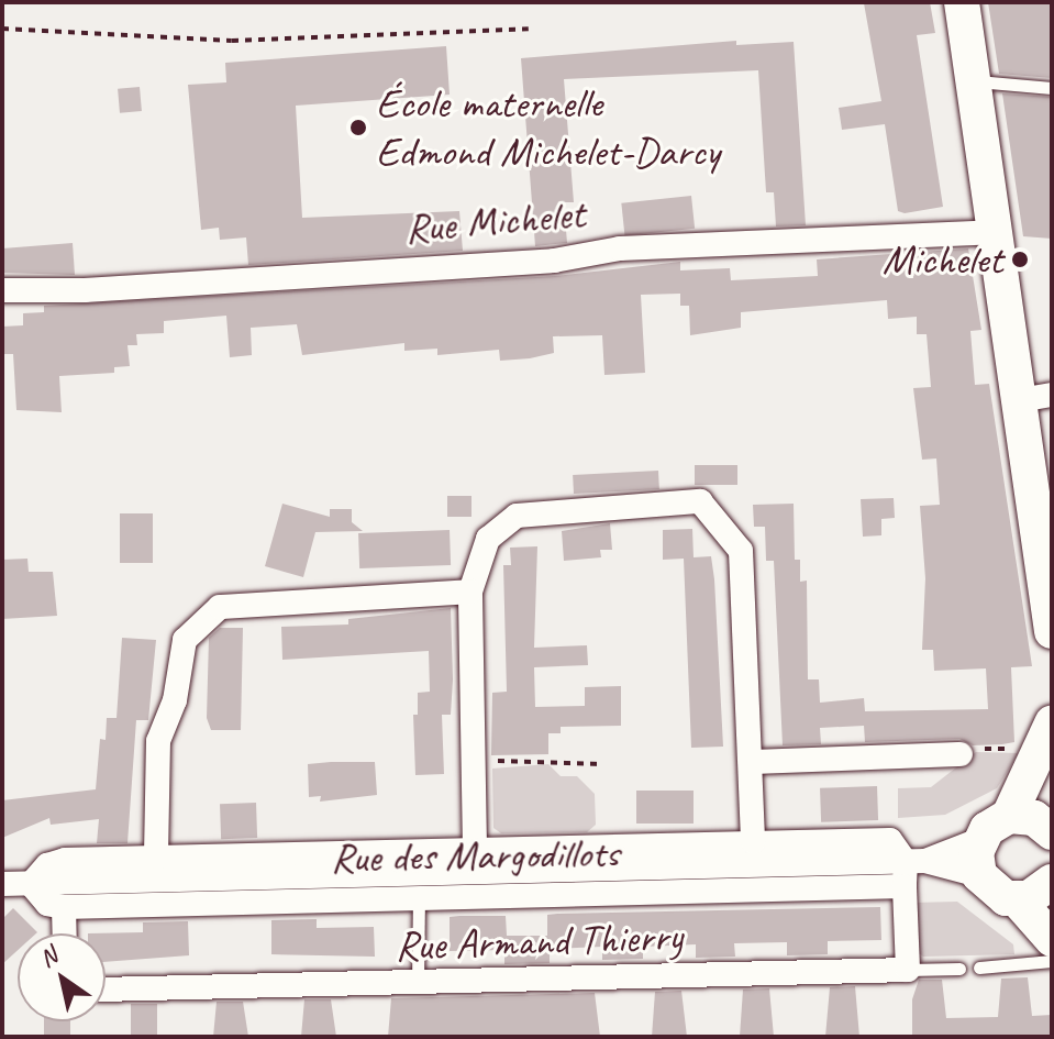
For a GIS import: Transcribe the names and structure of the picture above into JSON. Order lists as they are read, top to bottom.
{
  "streets": {
    "street": ["Rue Michelet", "Rue des Margodillots", "Rue Armand Thierry"]
  },
  "places": ["École maternelle Edmond Michelet-Darcy", "Michelet"],
  "north": "top left"
}
